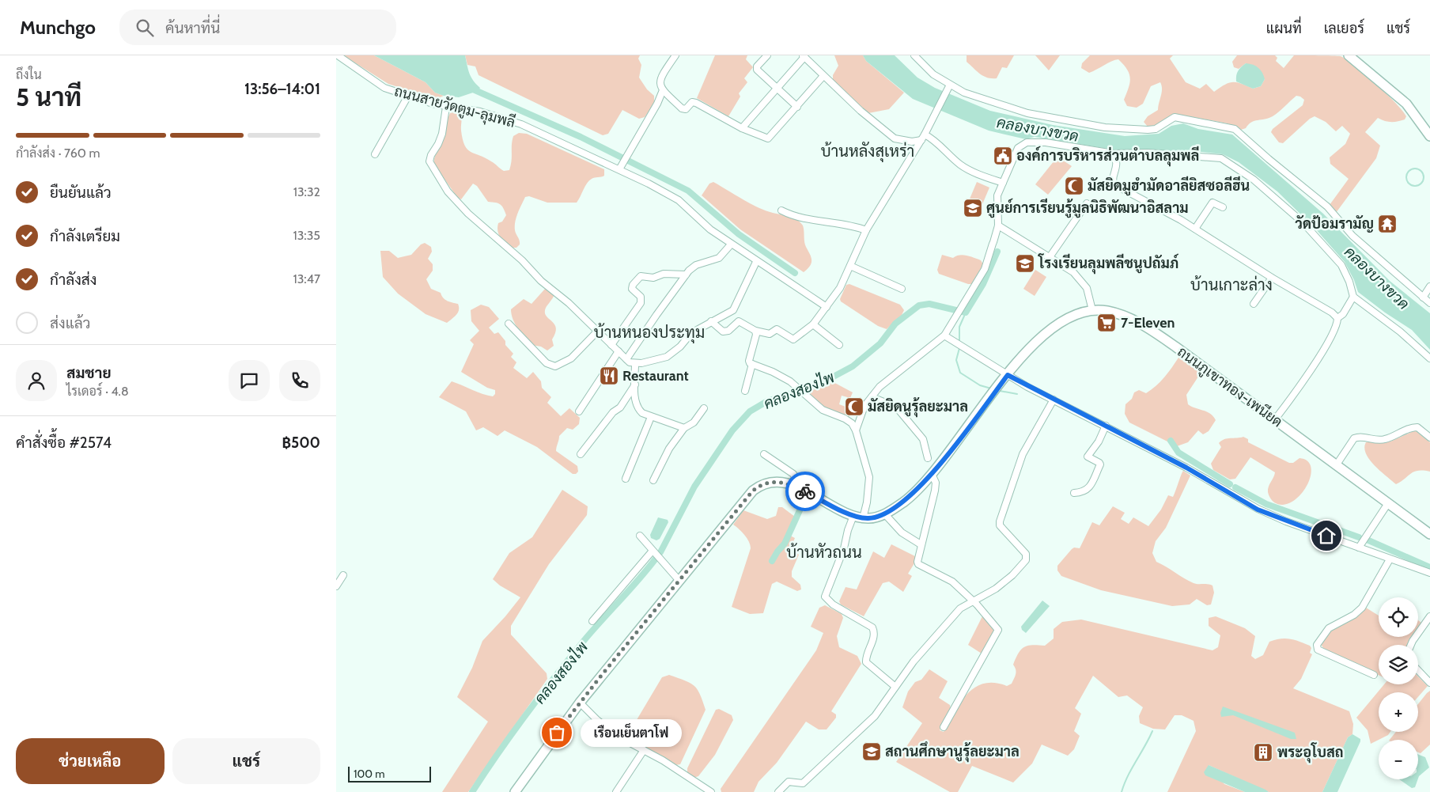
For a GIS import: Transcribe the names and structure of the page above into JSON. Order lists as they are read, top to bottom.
{
  "streets": {
    "street": ["ถนนสายวัดตูม-ลุมพลี", "ถนนภูเขาทอง-เพนียด"]
  },
  "districts": [
    "บ้านหลังสุเหร่า",
    "บ้านเกาะล่าง",
    "บ้านหนองประทุม",
    "บ้านหัวถนน"
  ],
  "water": ["คลองบางขวด", "คลองสองไพ"],
  "places": {
    "public building": ["องค์การบริหารส่วนตำบลลุมพลี"],
    "mosque": ["มัสยิดมูฮำมัดอาลียิสซอลีฮีน", "มัสยิดนูรุ้ลยะมาล"],
    "school or university": ["ศูนย์การเรียนรู้มูลนิธิพัฒนาอิสลาม", "โรงเรียนลุมพลีชนูปถัมภ์", "สถานศึกษานูรุ้ลยะมาล"],
    "temple": ["วัดป้อมรามัญ"],
    "supermarket": ["7-Eleven"],
    "restaurant": ["Restaurant"],
    "other": ["เรือนเย็นตาโฟ"],
    "building": ["พระอุโบสถ"]
  },
  "scale_bar": "100 m",
  "page": {
    "header": "Munchgo",
    "search": "ค้นหาที่นี่",
    "nav": ["แผนที่", "เลเยอร์", "แชร์"],
    "heading": ["5 นาที", "ถึงใน", "13:56–14:01"],
    "panel": [
      "สมชาย",
      "ไรเดอร์ · 4.8",
      "คำสั่งซื้อ #2574",
      "฿500"
    ],
    "bar": "กำลังส่ง · 760 m",
    "list": [
      ["ยืนยันแล้ว", "13:32"],
      ["กำลังเตรียม", "13:35"],
      ["กำลังส่ง", "13:47"],
      "ส่งแล้ว"
    ],
    "map_buttons": ["+", "−"],
    "bubble": "เรือนเย็นตาโฟ",
    "buttons": ["ช่วยเหลือ", "แชร์"],
    "scale": "100 m"
  }
}
